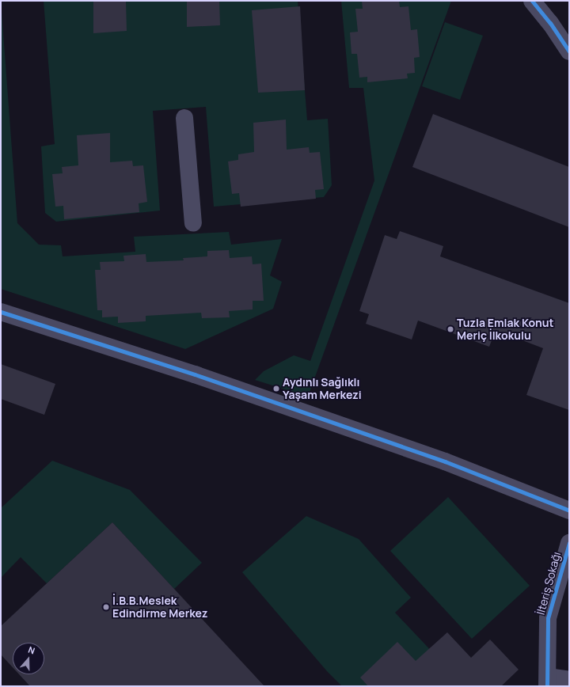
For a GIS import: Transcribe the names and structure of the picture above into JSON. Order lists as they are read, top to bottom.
{
  "streets": {
    "street": ["İlteriş Sokağı"]
  },
  "places": ["Tuzla Emlak Konut Meriç İlkokulu", "Aydınlı Sağlıklı Yaşam Merkezi", "İ.B.B.Meslek Edindirme Merkez"],
  "north": "top"
}
